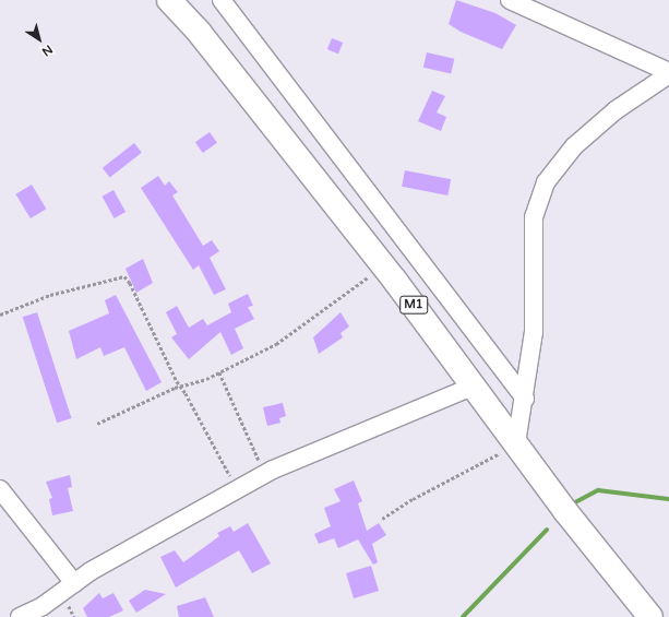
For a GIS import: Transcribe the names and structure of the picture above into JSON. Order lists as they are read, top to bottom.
{
  "streets": {
    "highway": ["M1"]
  },
  "north": "bottom right"
}
